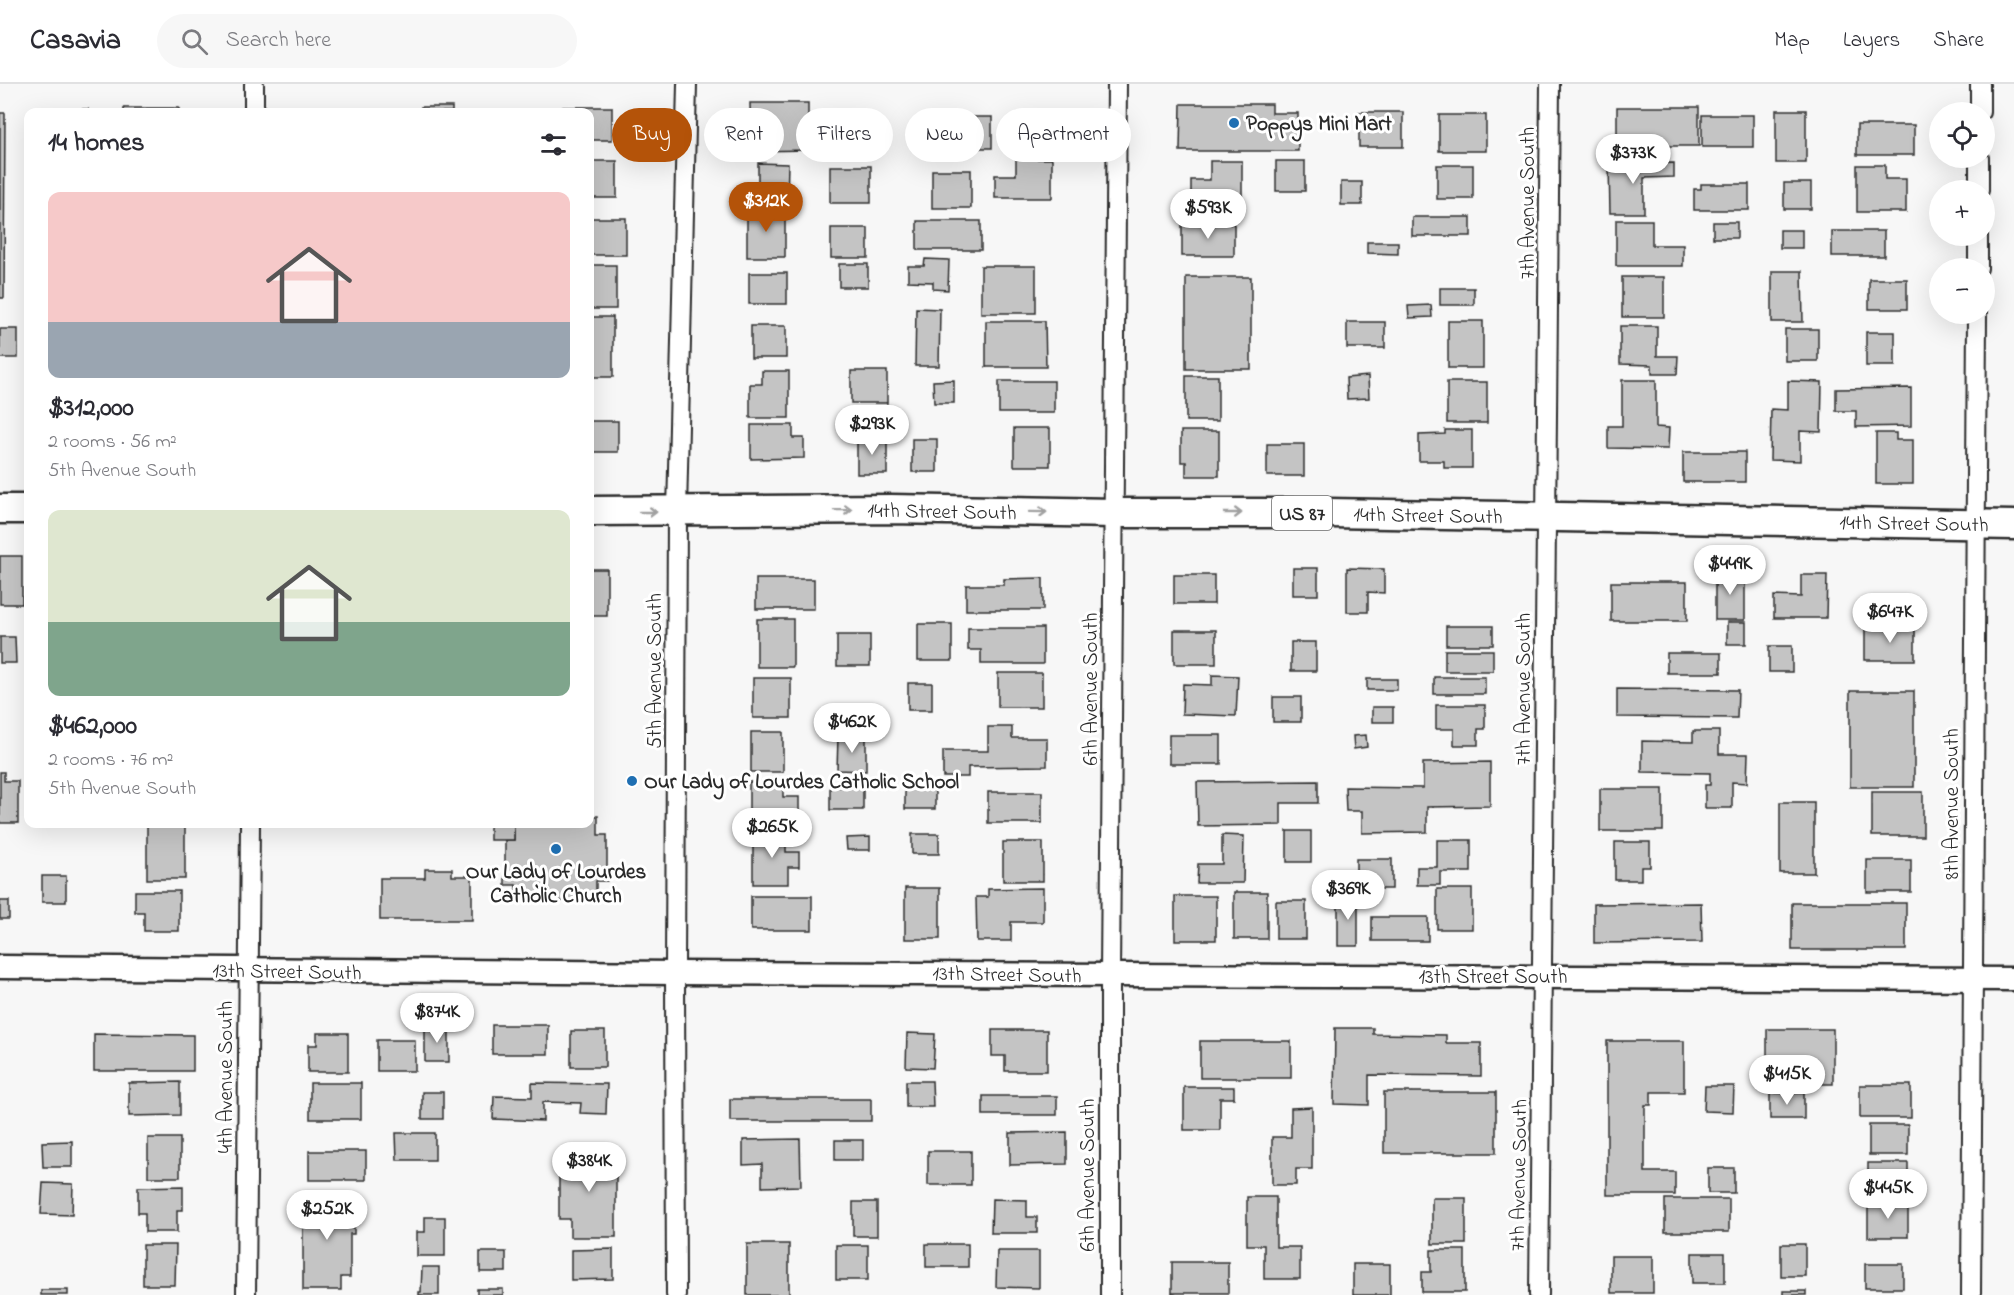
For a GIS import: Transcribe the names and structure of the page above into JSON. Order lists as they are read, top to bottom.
{
  "streets": {
    "main road": ["14th Street South", "US 87"],
    "street": [
      "7th Avenue South",
      "5th Avenue South",
      "6th Avenue South",
      "8th Avenue South",
      "13th Street South",
      "4th Avenue South"
    ]
  },
  "crossings": [
    ["7th Avenue South", "14th Street South"],
    ["7th Avenue South", "13th Street South"],
    ["14th Street South", "5th Avenue South"],
    ["14th Street South", "6th Avenue South"],
    ["14th Street South", "8th Avenue South"],
    ["5th Avenue South", "13th Street South"],
    ["6th Avenue South", "13th Street South"],
    ["8th Avenue South", "13th Street South"],
    ["13th Street South", "4th Avenue South"]
  ],
  "one_way": ["14th Street South"],
  "places": ["Poppys Mini Mart", "Our Lady of Lourdes Catholic School", "Our Lady of Lourdes Catholic Church"],
  "page": {
    "header": "Casavia",
    "search": "Search here",
    "nav": ["Map", "Layers", "Share"],
    "map_buttons": ["+", "−"],
    "chip": [
      "Buy",
      "Rent",
      "Filters",
      "New",
      "Apartment"
    ],
    "heading": "14 homes",
    "price": [
      "$373K",
      "$312K",
      "$593K",
      "$293K",
      "$449K",
      "$647K",
      "$462K",
      "$265K",
      "$369K",
      "$874K",
      "$415K",
      "$384K",
      "$445K",
      "$252K"
    ],
    "list": [
      {
        "name": "$312,000",
        "note": "2 rooms · 56 m² · 5th Avenue South"
      },
      {
        "name": "$462,000",
        "note": "2 rooms · 76 m² · 5th Avenue South"
      }
    ]
  }
}
